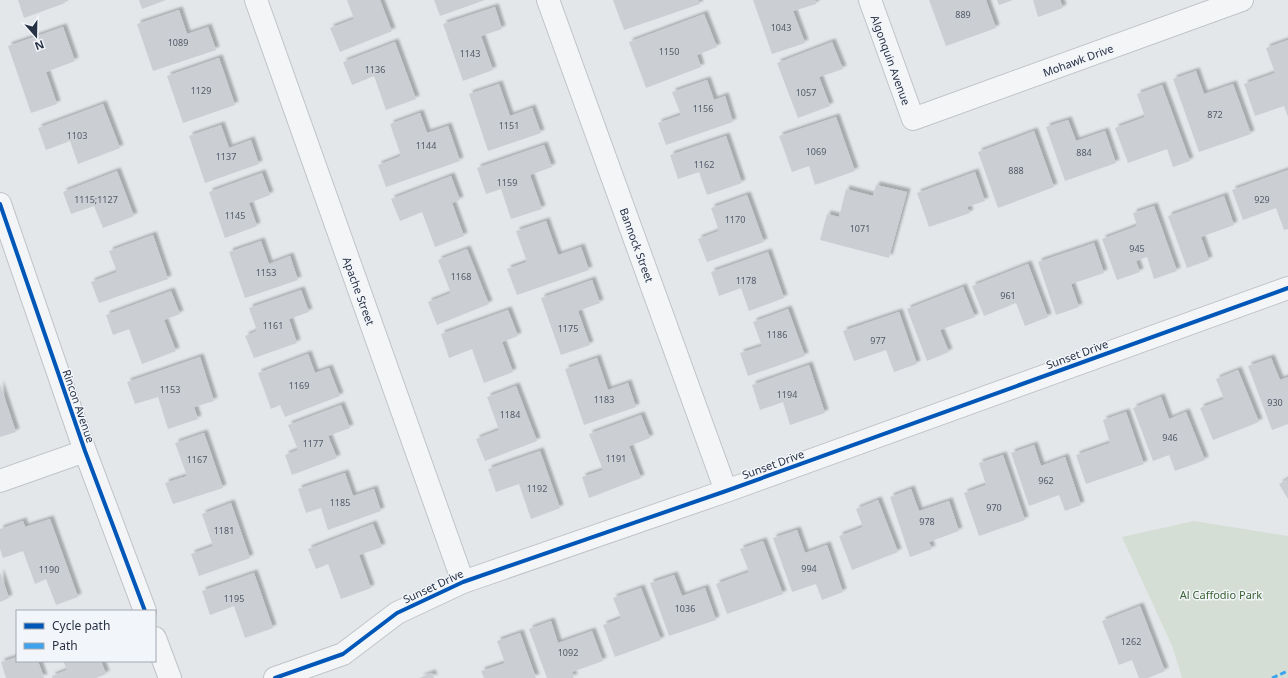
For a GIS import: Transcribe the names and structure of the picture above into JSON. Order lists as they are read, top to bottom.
{
  "streets": {
    "street": [
      "Algonquin Avenue",
      "Mohawk Drive",
      "Bannock Street",
      "Apache Street",
      "Sunset Drive",
      "Rincon Avenue"
    ]
  },
  "crossings": [
    ["Algonquin Avenue", "Mohawk Drive"],
    ["Bannock Street", "Sunset Drive"],
    ["Apache Street", "Sunset Drive"]
  ],
  "parks": ["Al Caffodio Park"],
  "house_numbers": [
    "889",
    "1043",
    "1089",
    "1150",
    "1143",
    "1136",
    "1129",
    "1057",
    "1156",
    "872",
    "1151",
    "1103",
    "1144",
    "1069",
    "884",
    "1137",
    "1162",
    "888",
    "1159",
    "1115;1127",
    "929",
    "1145",
    "1170",
    "1071",
    "945",
    "1153",
    "1168",
    "1178",
    "961",
    "1161",
    "1175",
    "1186",
    "977",
    "1169",
    "1153",
    "1194",
    "1183",
    "930",
    "1184",
    "946",
    "1177",
    "1191",
    "1167",
    "962",
    "1192",
    "1185",
    "970",
    "978",
    "1181",
    "994",
    "1190",
    "1195",
    "1036",
    "1262",
    "1092"
  ],
  "legend": ["Cycle path", "Path"],
  "north": "bottom"
}
